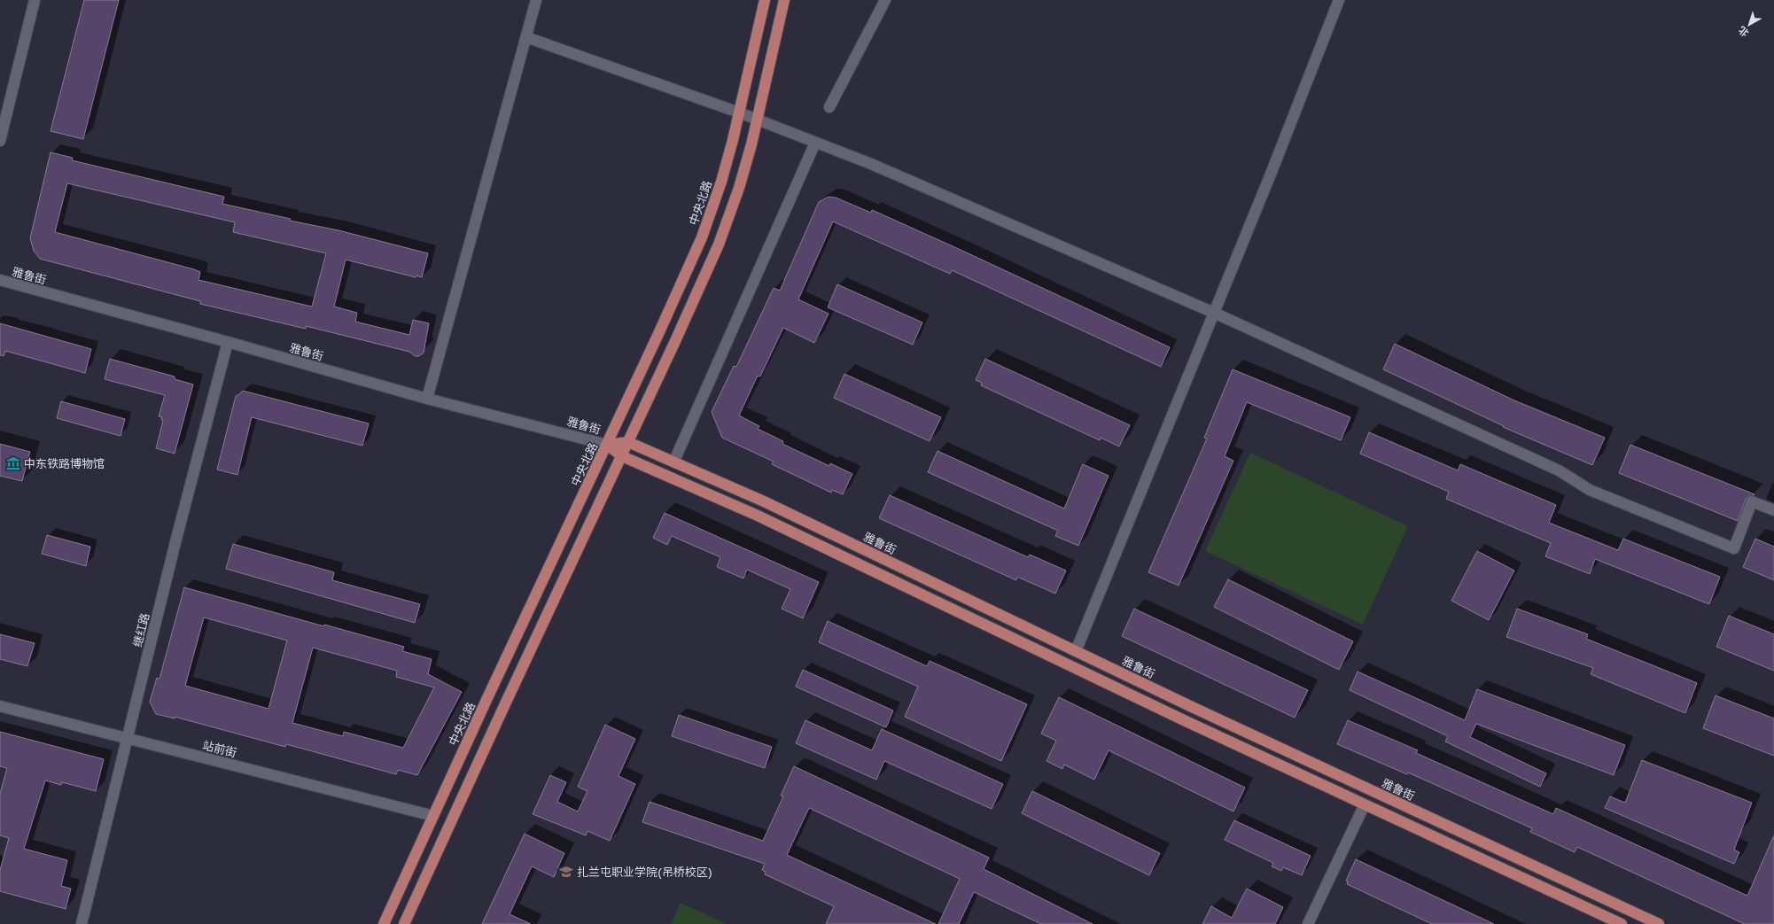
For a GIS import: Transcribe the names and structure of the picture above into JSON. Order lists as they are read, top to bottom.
{
  "streets": {
    "main road": ["中央北路", "雅鲁街"],
    "street": ["继红路", "站前街"]
  },
  "crossings": [
    ["中央北路", "雅鲁街"],
    ["中央北路", "站前街"],
    ["雅鲁街", "继红路"],
    ["继红路", "站前街"]
  ],
  "places": {
    "museum": ["中东铁路博物馆"],
    "school or university": ["扎兰屯职业学院(吊桥校区)"]
  },
  "north": "bottom left"
}
